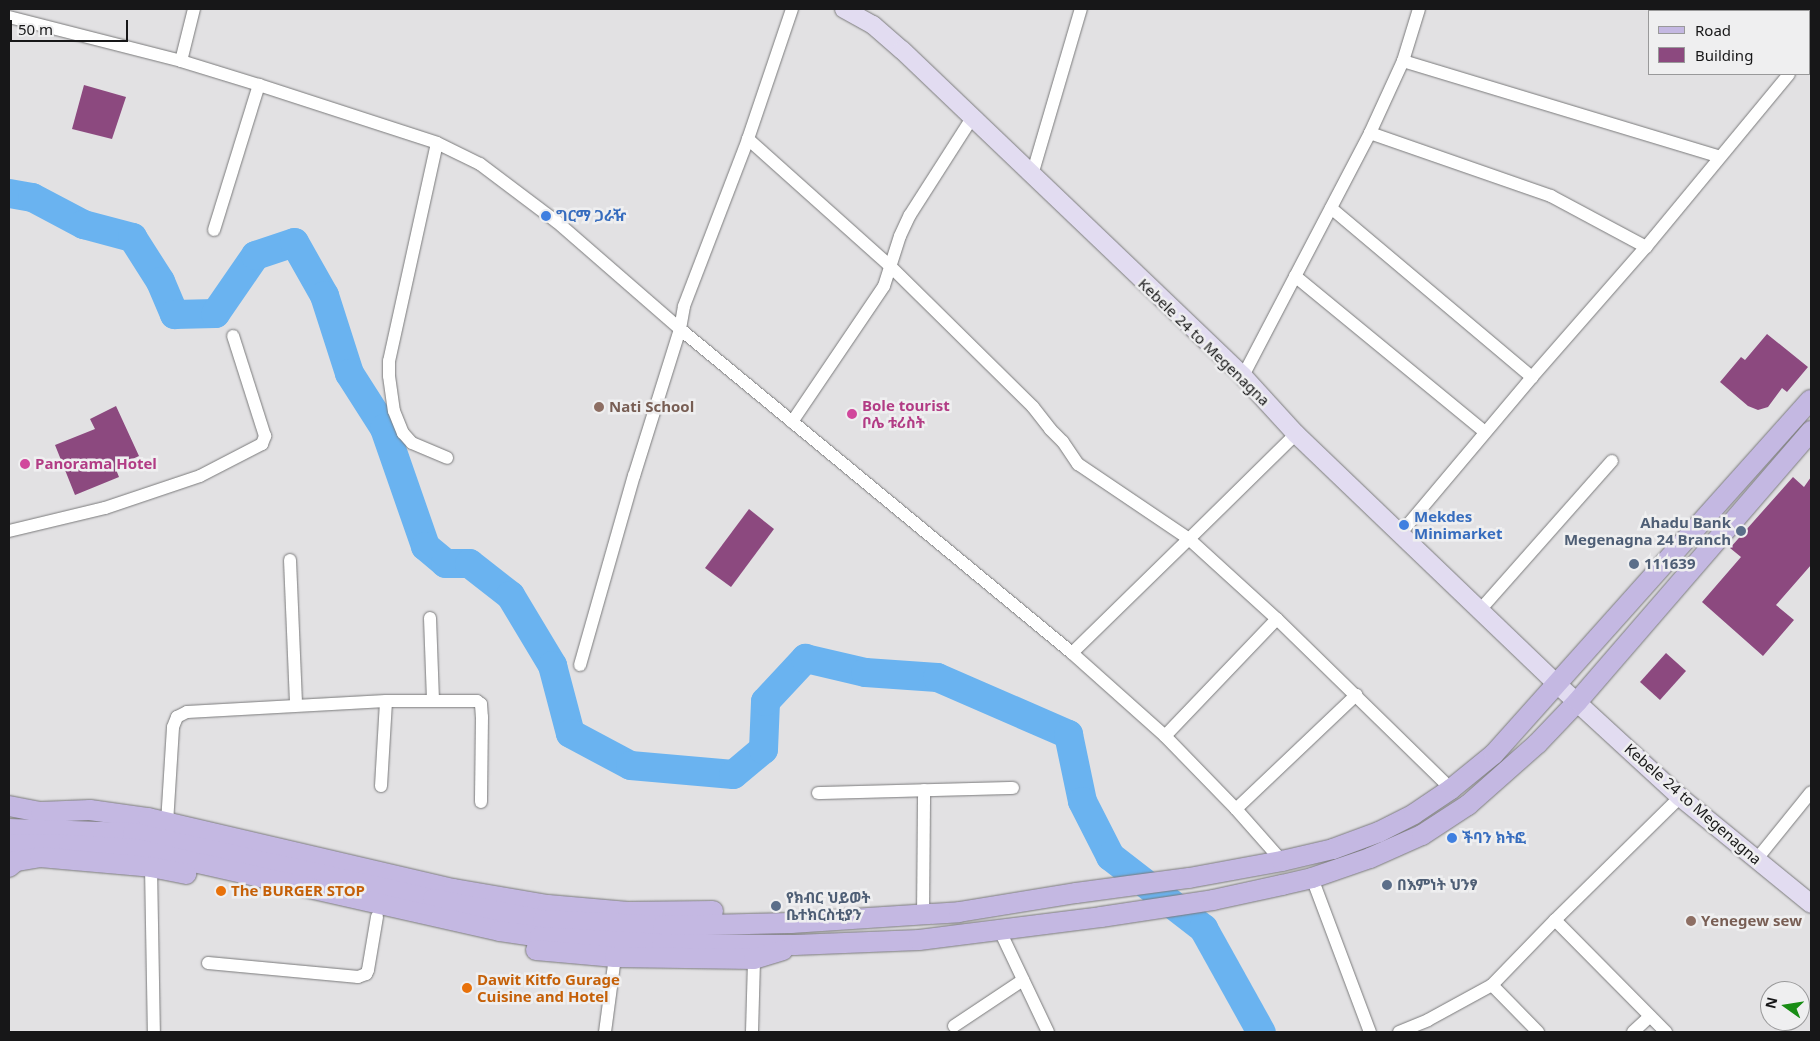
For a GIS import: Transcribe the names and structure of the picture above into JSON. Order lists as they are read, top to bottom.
{
  "streets": {
    "main road": ["Kebele 24 to Megenagna"]
  },
  "places": [
    "ግርማ ጋራዥ",
    "Nati School",
    "Bole tourist ቦሌ ቱሪስት",
    "Panorama Hotel",
    "Mekdes Minimarket",
    "Ahadu Bank Megenagna 24 Branch",
    "111639",
    "ችባን ክትፎ",
    "በእምነት ህንፃ",
    "The BURGER STOP",
    "የክብር ህይወት ቤተክርስቲያን",
    "Yenegew sew",
    "Dawit Kitfo Gurage Cuisine and Hotel"
  ],
  "legend": ["Road", "Building"],
  "scale_bar": "50 m",
  "north": "left"
}
